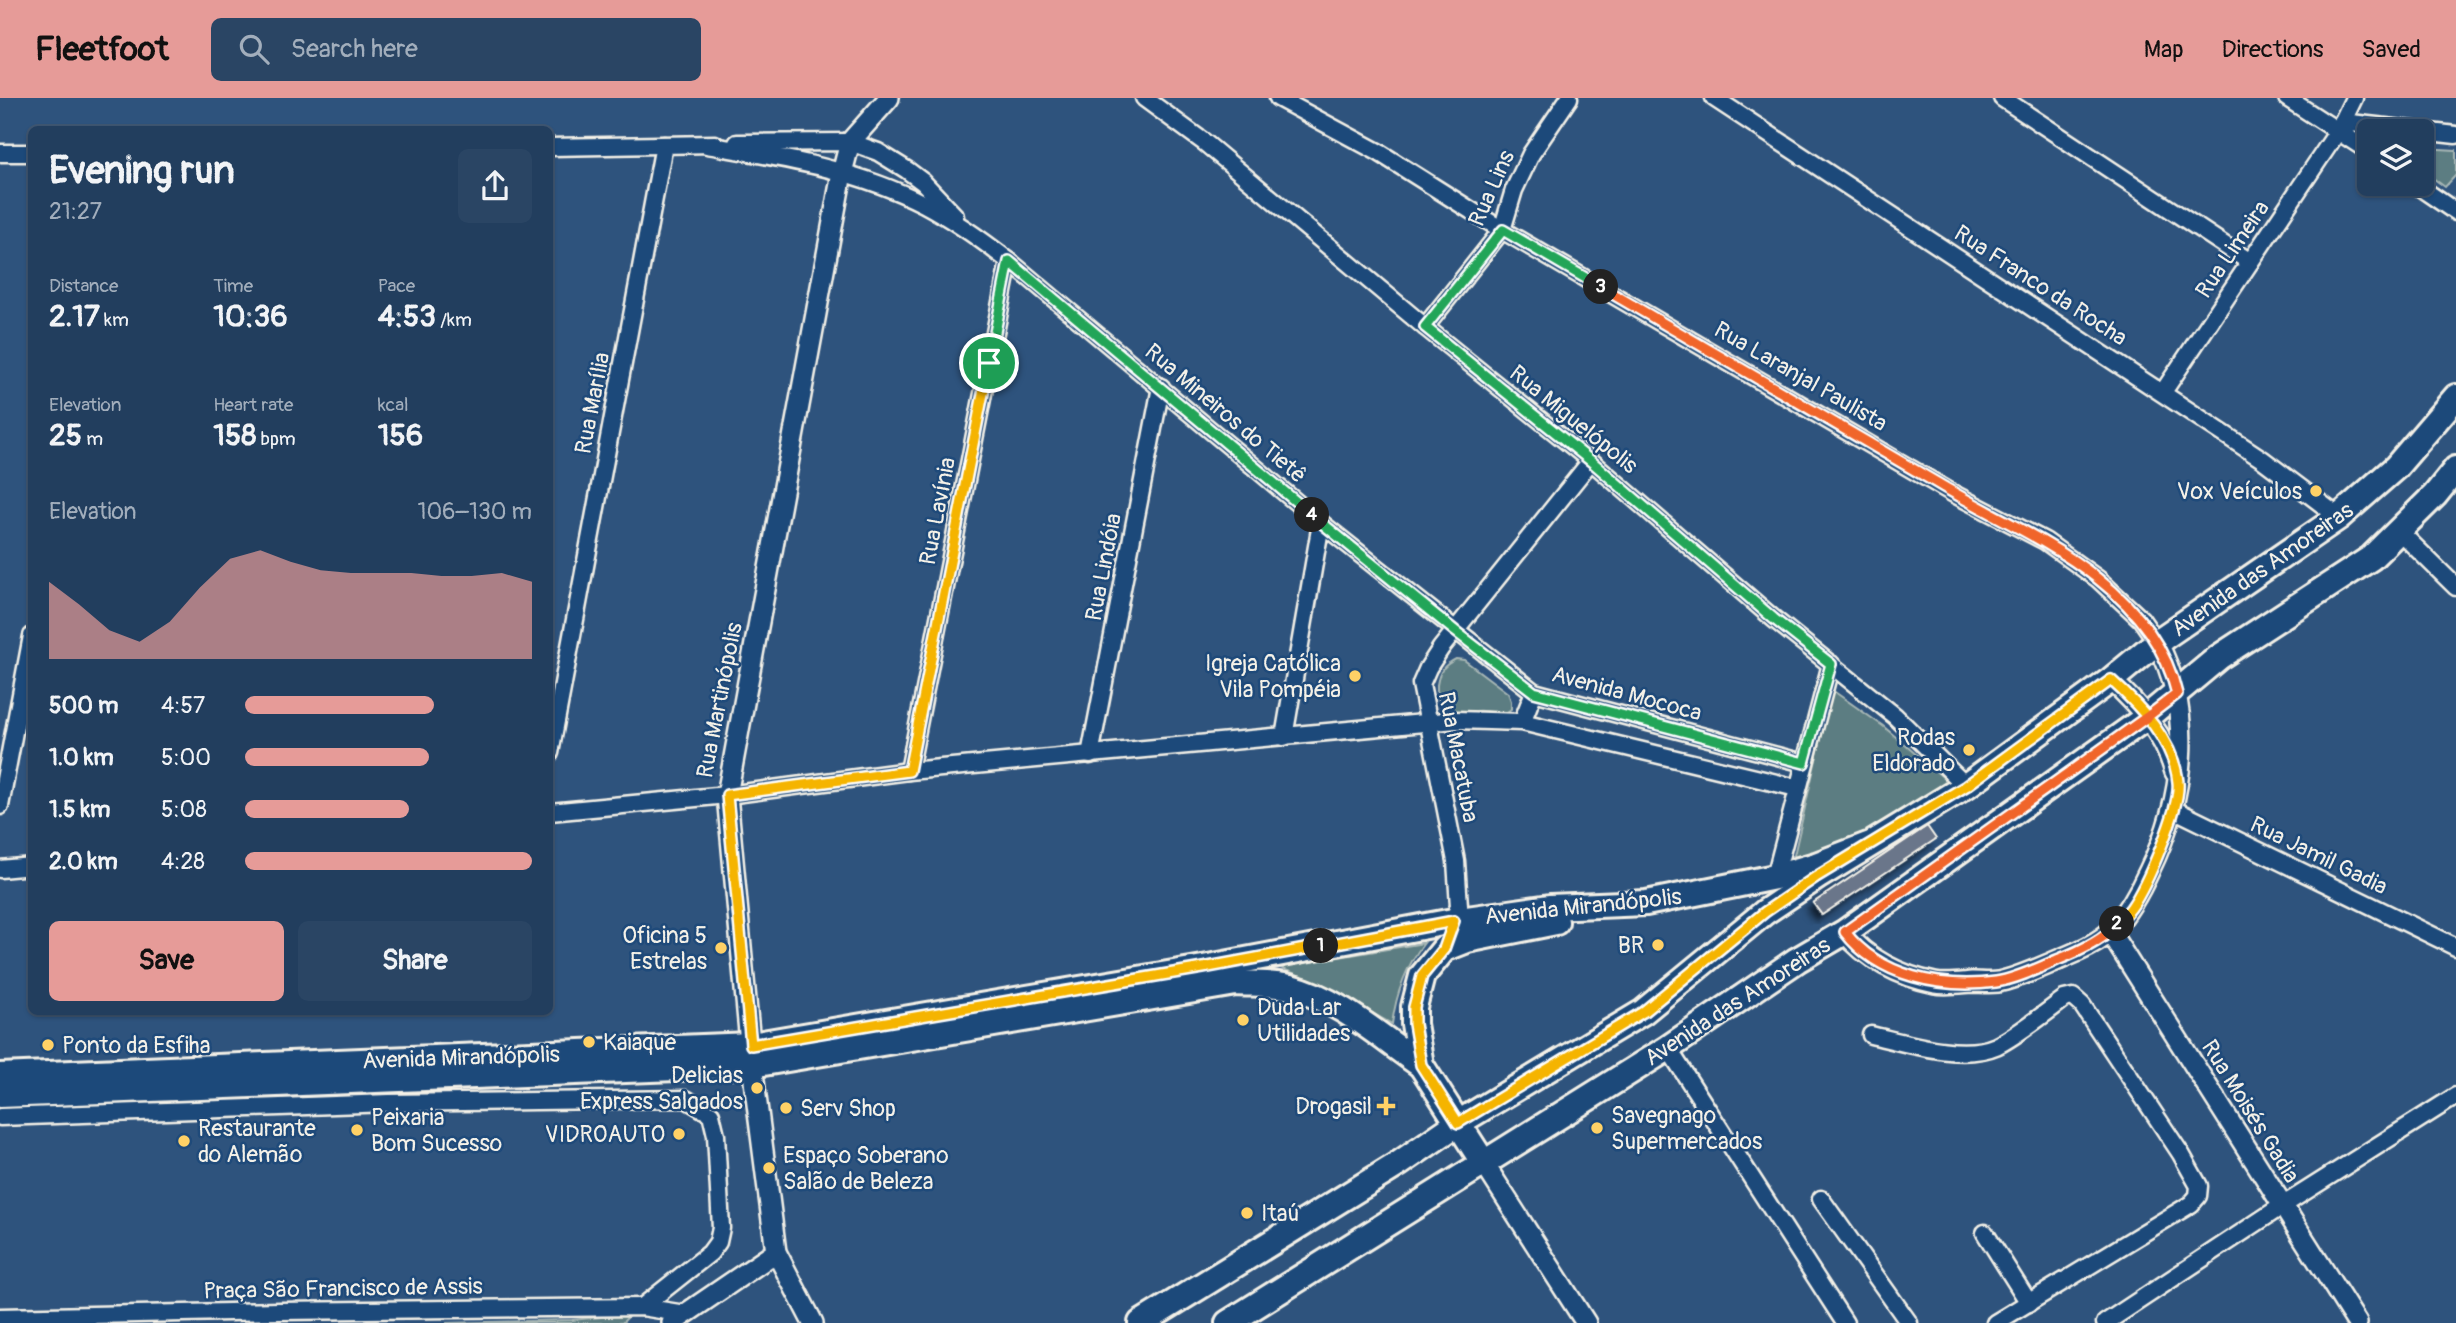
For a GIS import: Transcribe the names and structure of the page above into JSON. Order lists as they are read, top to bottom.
{
  "streets": {
    "main road": ["Avenida das Amoreiras", "Avenida Mirandópolis"],
    "street": [
      "Rua Lins",
      "Rua Limeira",
      "Rua Franco da Rocha",
      "Rua Laranjal Paulista",
      "Rua Marília",
      "Rua Mineiros do Tietê",
      "Rua Miguelópolis",
      "Rua Lavínia",
      "Rua Lindóia",
      "Avenida Mococa",
      "Rua Martinópolis",
      "Rua Macatuba",
      "Rua Jamil Gadia",
      "Rua Moisés Gadia",
      "Praça São Francisco de Assis"
    ]
  },
  "crossings": [
    ["Rua Lins", "Rua Laranjal Paulista"],
    ["Rua Lins", "Rua Miguelópolis"],
    ["Rua Limeira", "Rua Franco da Rocha"],
    ["Rua Franco da Rocha", "Avenida das Amoreiras"],
    ["Rua Laranjal Paulista", "Avenida das Amoreiras"],
    ["Rua Laranjal Paulista", "Rua Jamil Gadia"],
    ["Rua Laranjal Paulista", "Rua Moisés Gadia"],
    ["Rua Marília", "Rua Mineiros do Tietê"],
    ["Rua Mineiros do Tietê", "Rua Lavínia"],
    ["Rua Mineiros do Tietê", "Rua Lindóia"],
    ["Rua Mineiros do Tietê", "Avenida Mococa"],
    ["Rua Mineiros do Tietê", "Rua Martinópolis"],
    ["Rua Mineiros do Tietê", "Rua Macatuba"],
    ["Rua Miguelópolis", "Avenida das Amoreiras"],
    ["Rua Miguelópolis", "Rua Macatuba"],
    ["Avenida das Amoreiras", "Avenida Mirandópolis"],
    ["Avenida Mococa", "Rua Macatuba"],
    ["Rua Martinópolis", "Avenida Mirandópolis"],
    ["Rua Macatuba", "Avenida Mirandópolis"],
    ["Avenida Mirandópolis", "Praça São Francisco de Assis"]
  ],
  "places": {
    "other": [
      "Vox Veículos",
      "Igreja Católica Vila Pompéia",
      "Rodas Eldorado",
      "BR",
      "Oficina 5 Estrelas",
      "Duda Lar Utilidades",
      "Kaiaque",
      "Ponto da Esfiha",
      "Delicias Express Salgados",
      "Serv Shop",
      "Savegnago Supermercados",
      "Peixaria Bom Sucesso",
      "VIDROAUTO",
      "Restaurante do Alemão",
      "Espaço Soberano Salão de Beleza",
      "Itaú"
    ],
    "health": ["Drogasil"]
  },
  "page": {
    "header": "Fleetfoot",
    "search": "Search here",
    "nav": ["Map", "Directions", "Saved"],
    "heading": ["Evening run", "21:27"],
    "stats": [
      ["Distance", "2.17 km"],
      ["Time", "10:36"],
      ["Pace", "4:53 /km"],
      ["Elevation", "25 m"],
      ["Heart rate", "158 bpm"],
      ["kcal", "156"]
    ],
    "pins": [
      "3",
      "4",
      "2",
      "1"
    ],
    "chart": ["Elevation", "106–130 m"],
    "list": [
      {
        "name": "500 m",
        "note": "4:57"
      },
      {
        "name": "1.0 km",
        "note": "5:00"
      },
      {
        "name": "1.5 km",
        "note": "5:08"
      },
      {
        "name": "2.0 km",
        "note": "4:28"
      }
    ],
    "buttons": ["Save", "Share"]
  }
}
